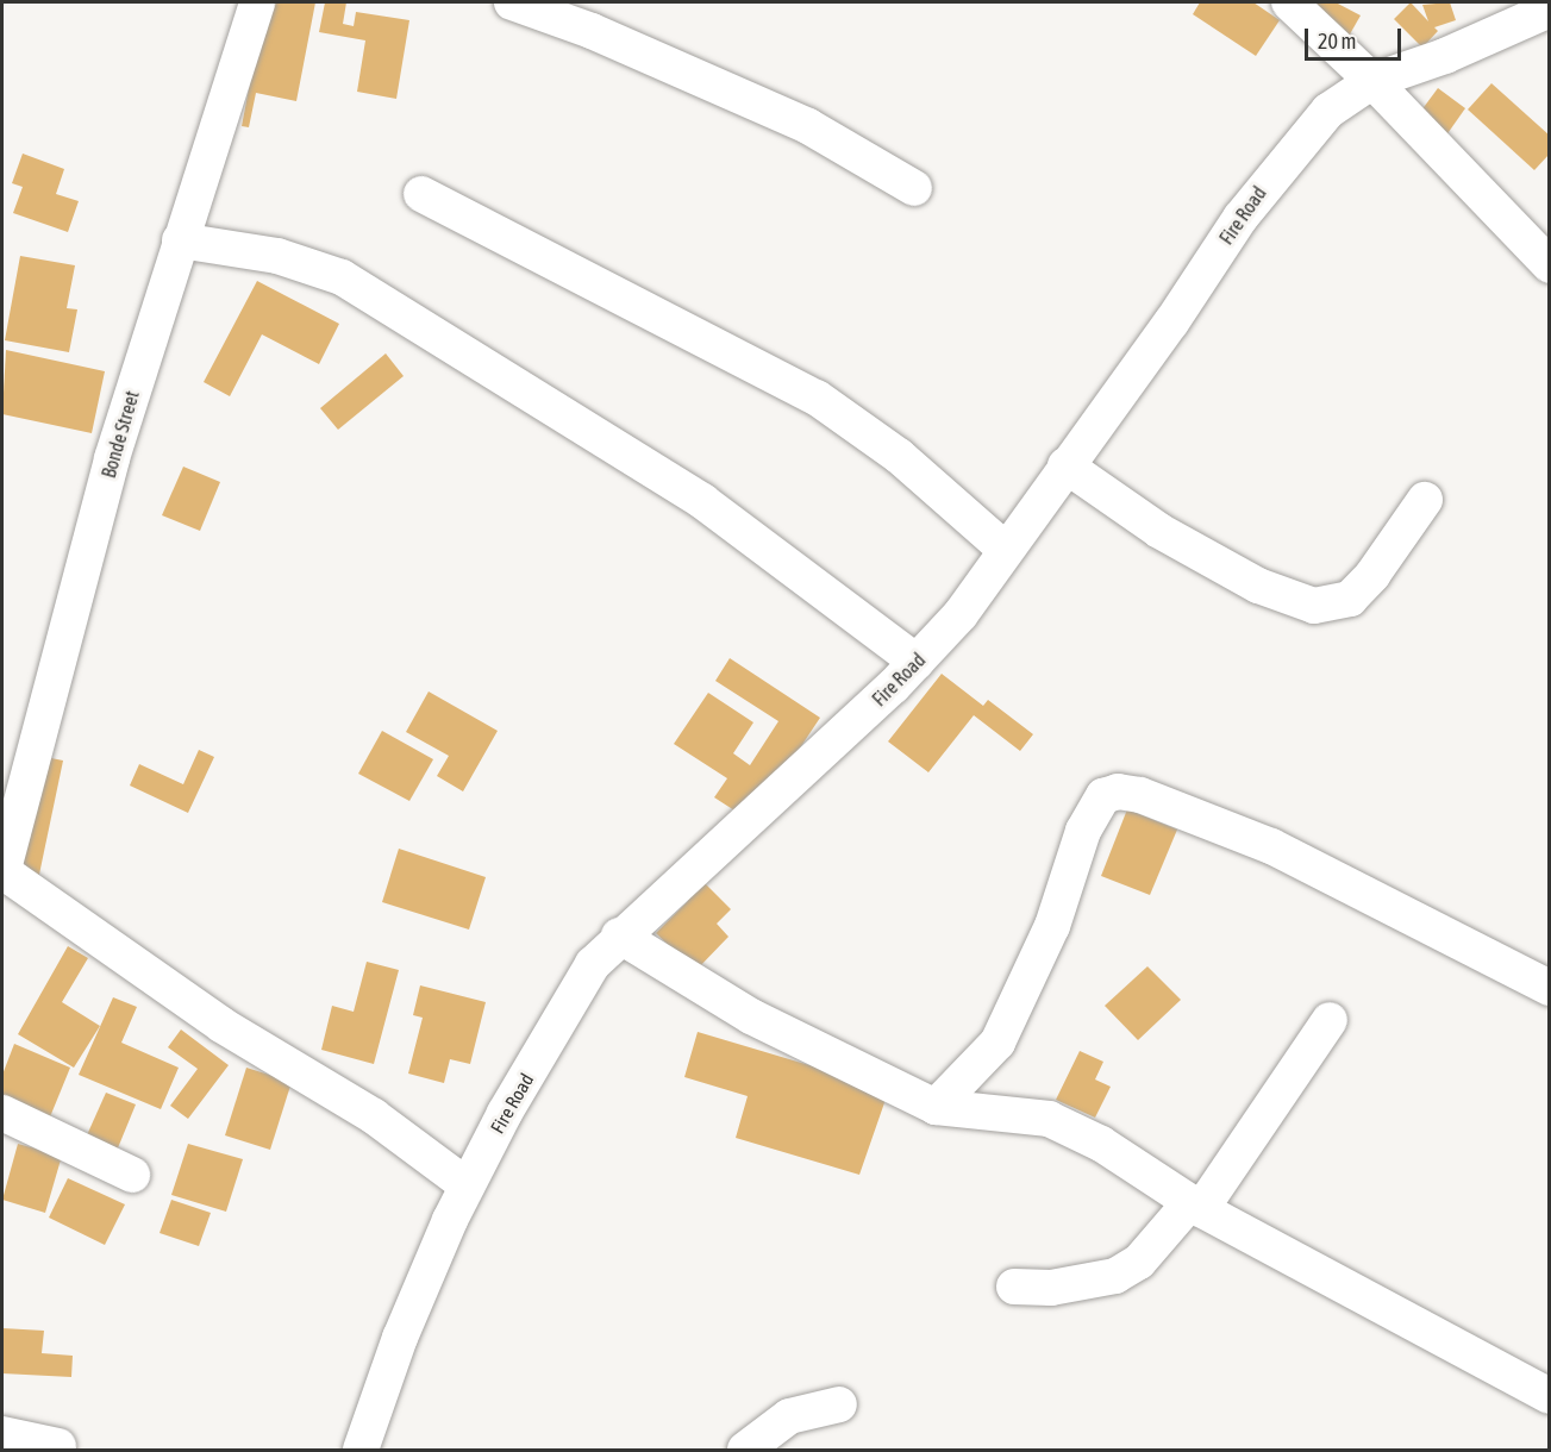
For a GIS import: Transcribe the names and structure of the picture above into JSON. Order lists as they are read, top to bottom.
{
  "streets": {
    "street": ["Fire Road", "Bonde Street"]
  },
  "scale_bar": "20 m"
}
